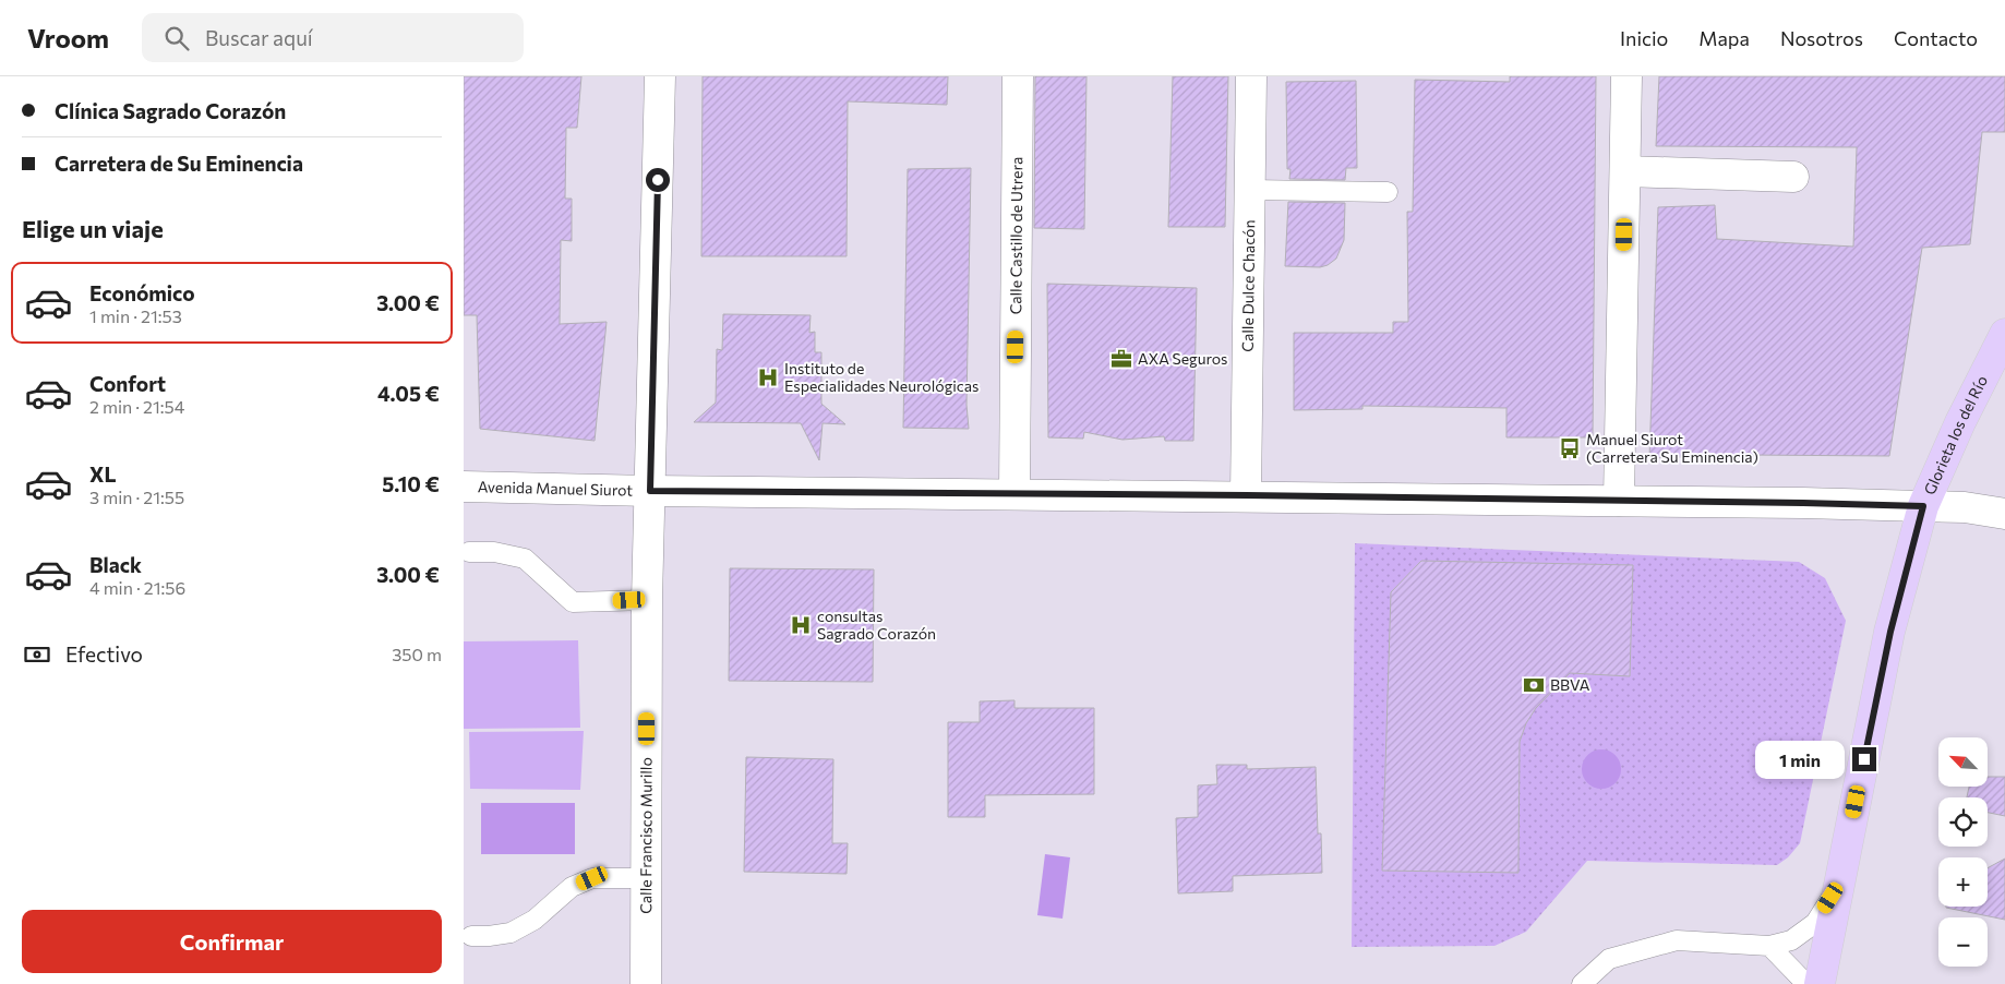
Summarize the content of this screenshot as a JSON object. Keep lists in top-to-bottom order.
{
  "streets": {
    "main road": ["Glorieta los del Río"],
    "street": [
      "Calle Castillo de Utrera",
      "Calle Dulce Chacón",
      "Avenida Manuel Siurot",
      "Calle Francisco Murillo"
    ]
  },
  "crossings": [
    ["Calle Castillo de Utrera", "Avenida Manuel Siurot"],
    ["Calle Dulce Chacón", "Avenida Manuel Siurot"],
    ["Glorieta los del Río", "Avenida Manuel Siurot"],
    ["Avenida Manuel Siurot", "Calle Francisco Murillo"]
  ],
  "places": {
    "office": ["AXA Seguros"],
    "hospital": ["Instituto de Especialidades Neurológicas", "consultas Sagrado Corazón"],
    "bus stop": ["Manuel Siurot (Carretera Su Eminencia)"],
    "bank": ["BBVA"]
  },
  "north": "top left",
  "page": {
    "header": "Vroom",
    "search": "Buscar aquí",
    "nav": [
      "Inicio",
      "Mapa",
      "Nosotros",
      "Contacto"
    ],
    "banner": ["Clínica Sagrado Corazón", "Carretera de Su Eminencia"],
    "heading": "Elige un viaje",
    "list": [
      {
        "name": "Económico",
        "note": "1 min · 21:53",
        "value": "3.00 €"
      },
      {
        "name": "Confort",
        "note": "2 min · 21:54",
        "value": "4.05 €"
      },
      {
        "name": "XL",
        "note": "3 min · 21:55",
        "value": "5.10 €"
      },
      {
        "name": "Black",
        "note": "4 min · 21:56",
        "value": "3.00 €"
      }
    ],
    "pay": ["Efectivo", "350 m"],
    "map_buttons": ["+", "−"],
    "bubble": "1 min",
    "buttons": "Confirmar"
  }
}
